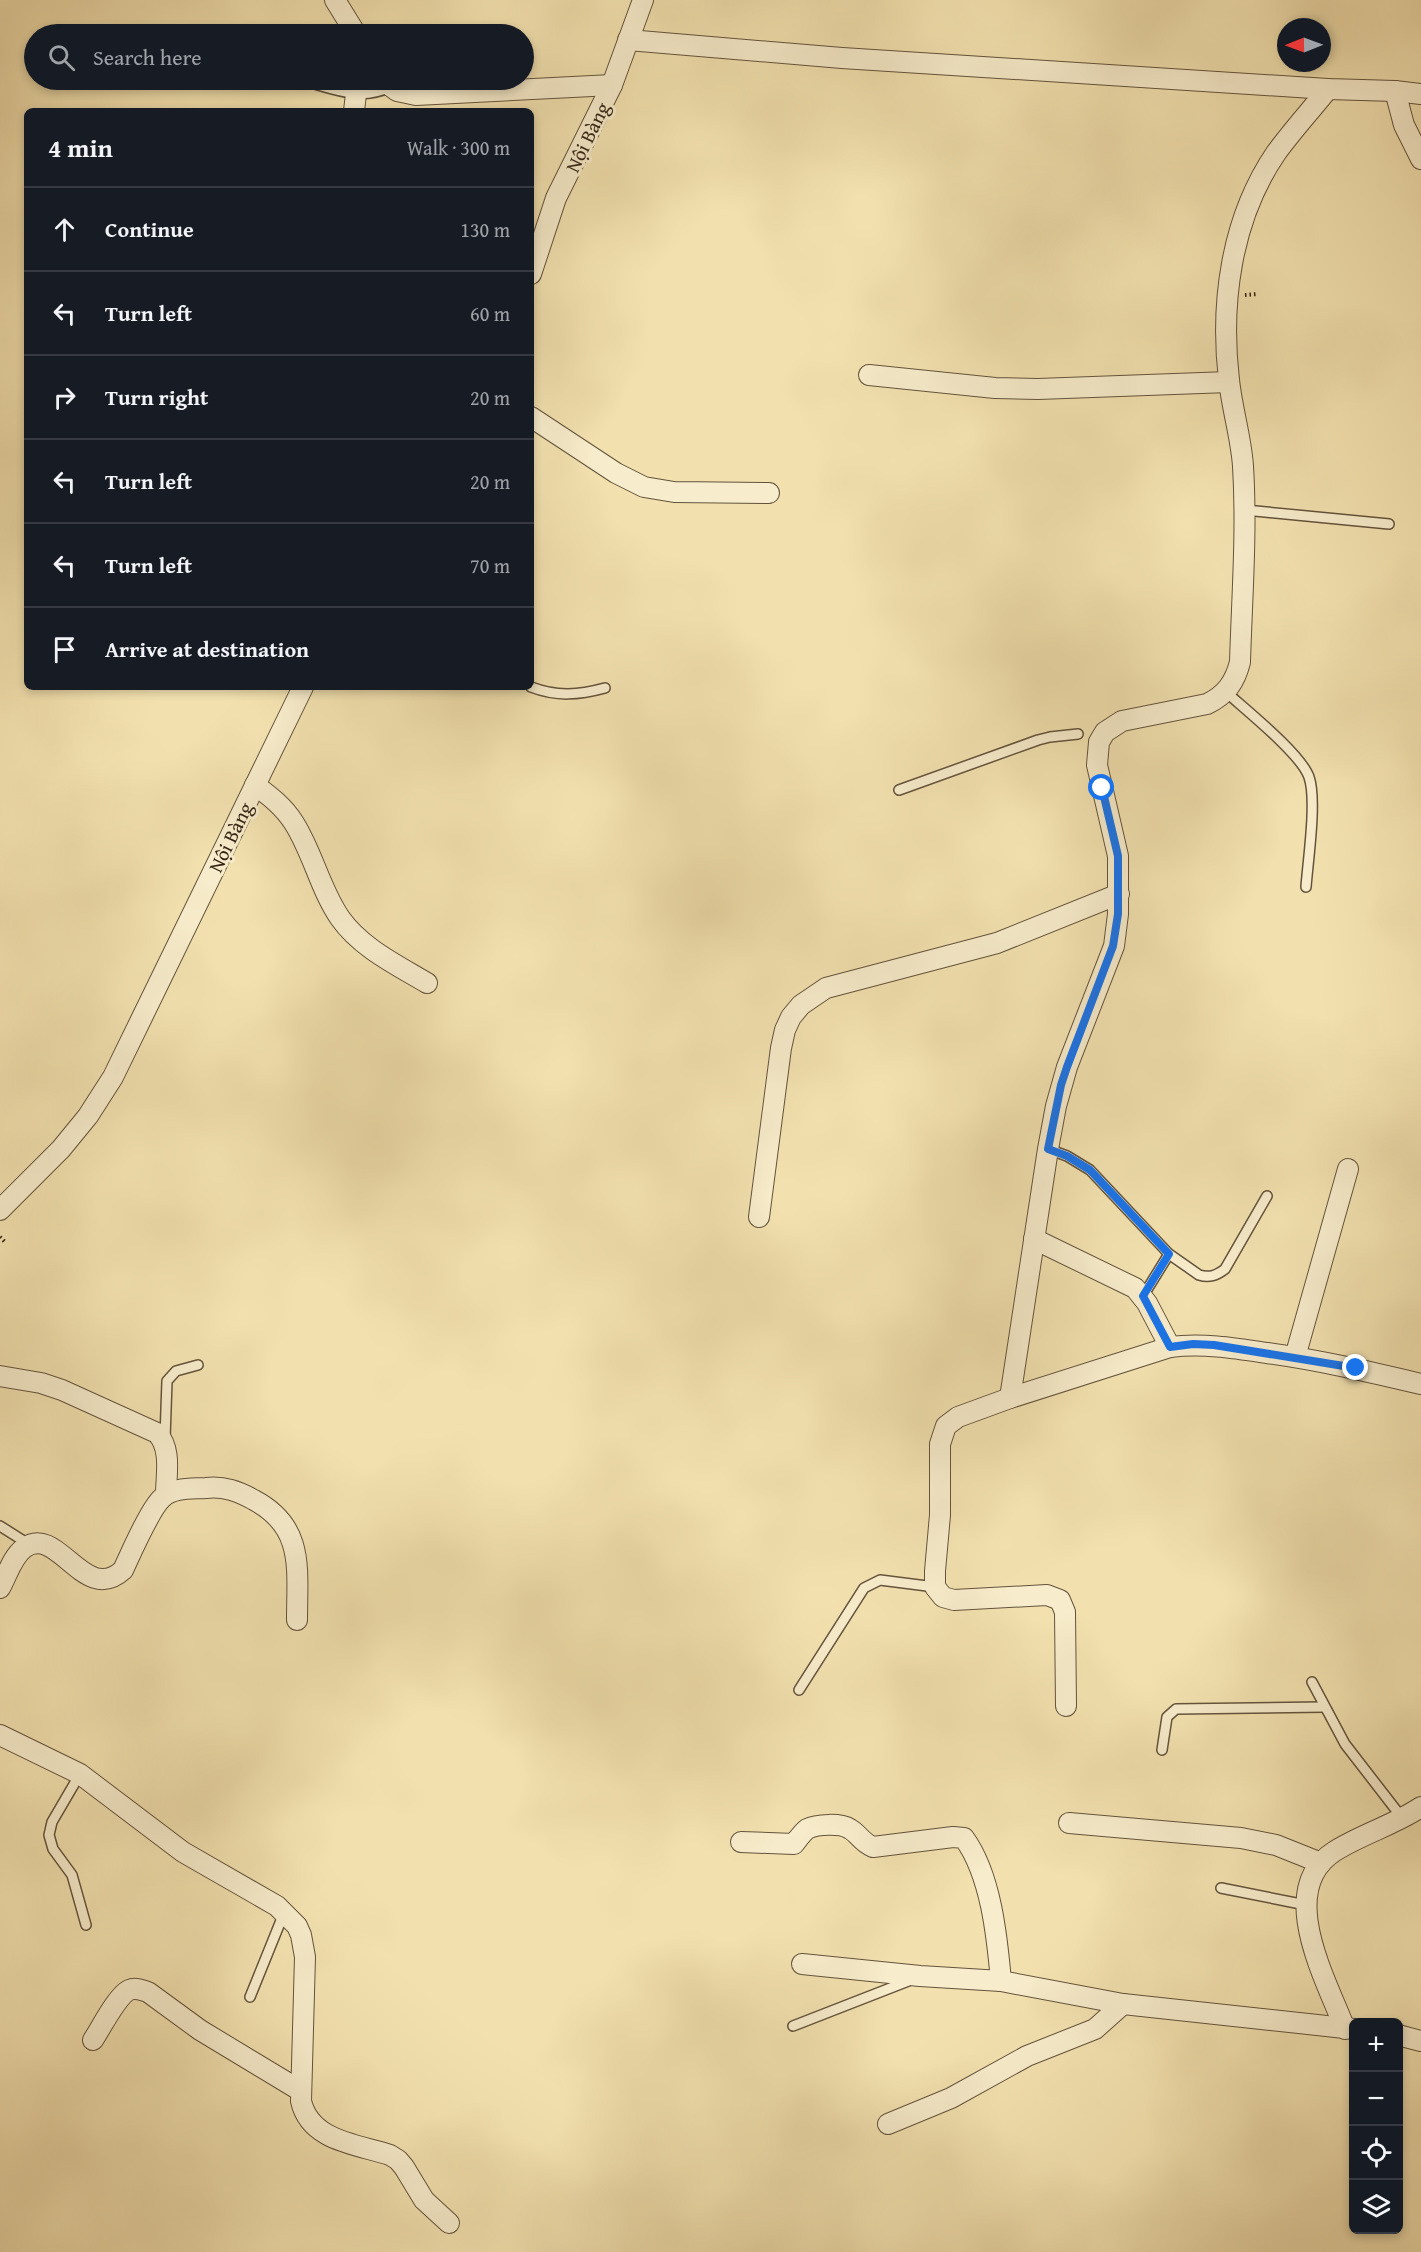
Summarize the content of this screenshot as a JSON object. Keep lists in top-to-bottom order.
{
  "streets": {
    "street": ["Nội Bàng"]
  },
  "north": "left",
  "page": {
    "search": "Search here",
    "heading": ["4 min", "Walk · 300 m"],
    "list": [
      ["Continue", "130 m"],
      ["Turn left", "60 m"],
      ["Turn right", "20 m"],
      ["Turn left", "20 m"],
      ["Turn left", "70 m"],
      "Arrive at destination"
    ],
    "map_buttons": ["+", "−"]
  }
}
